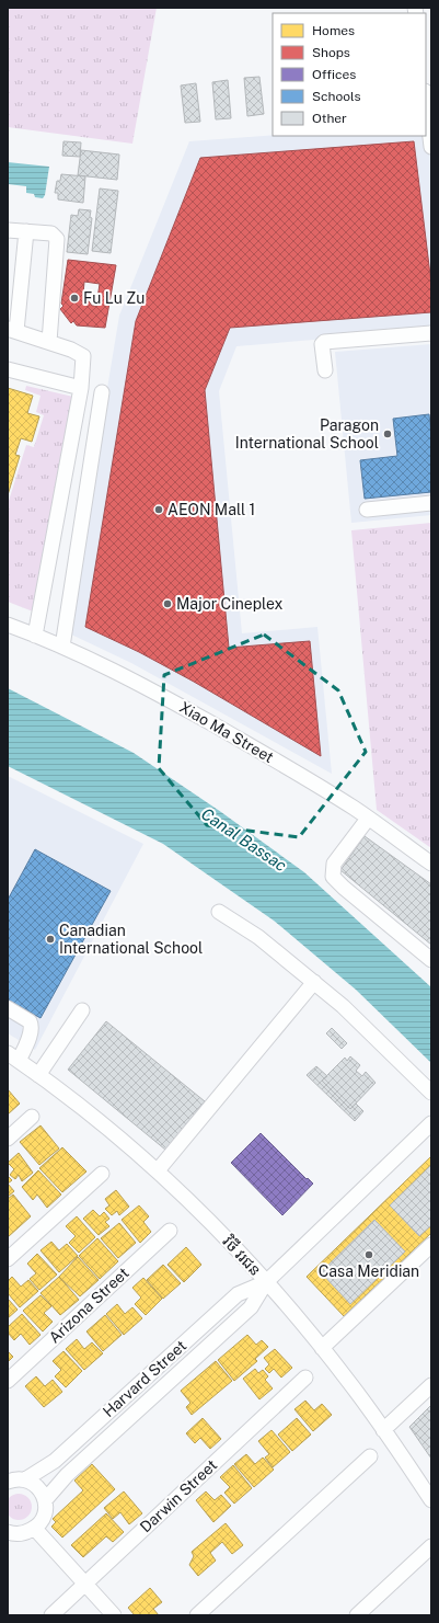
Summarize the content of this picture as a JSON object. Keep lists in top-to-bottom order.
{
  "streets": {
    "street": [
      "Xiao Ma Street",
      "វិថី វរជន",
      "Arizona Street",
      "Harvard Street",
      "Darwin Street"
    ]
  },
  "crossings": [
    ["វិថី វរជន", "Harvard Street"]
  ],
  "water": ["Canal Bassac"],
  "places": [
    "Fu Lu Zu",
    "Paragon International School",
    "AEON Mall 1",
    "Major Cineplex",
    "Canadian International School",
    "Casa Meridian"
  ],
  "legend": [
    "Homes",
    "Shops",
    "Offices",
    "Schools",
    "Other"
  ]
}
